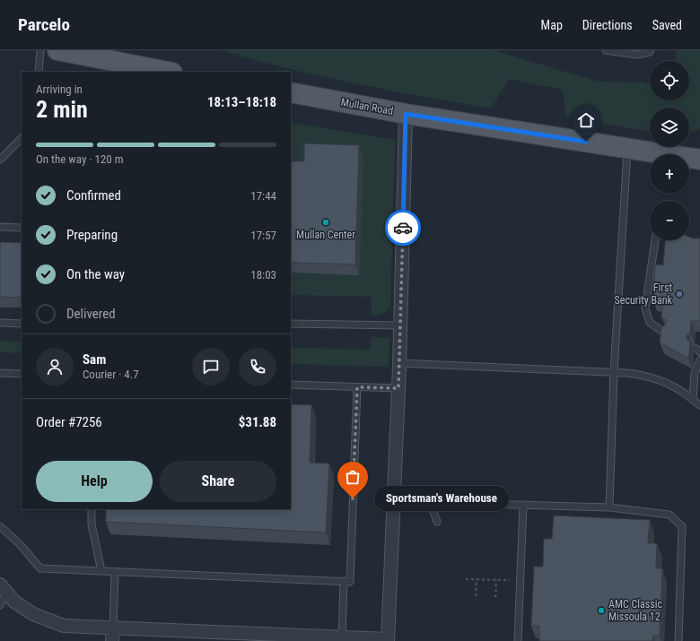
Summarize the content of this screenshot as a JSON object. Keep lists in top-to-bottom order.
{
  "streets": {
    "main road": ["Mullan Road"]
  },
  "places": [
    "Mullan Center",
    "First Security Bank",
    "Sportsman's Warehouse",
    "AMC Classic Missoula 12"
  ],
  "page": {
    "header": "Parcelo",
    "nav": ["Map", "Directions", "Saved"],
    "map_buttons": ["+", "−"],
    "heading": ["2 min", "Arriving in", "18:13–18:18"],
    "panel": [
      "Sam",
      "Courier · 4.7",
      "Order #7256",
      "$31.88"
    ],
    "bar": "On the way · 120 m",
    "list": [
      ["Confirmed", "17:44"],
      ["Preparing", "17:57"],
      ["On the way", "18:03"],
      "Delivered"
    ],
    "buttons": ["Help", "Share"],
    "bubble": "Sportsman's Warehouse"
  }
}
